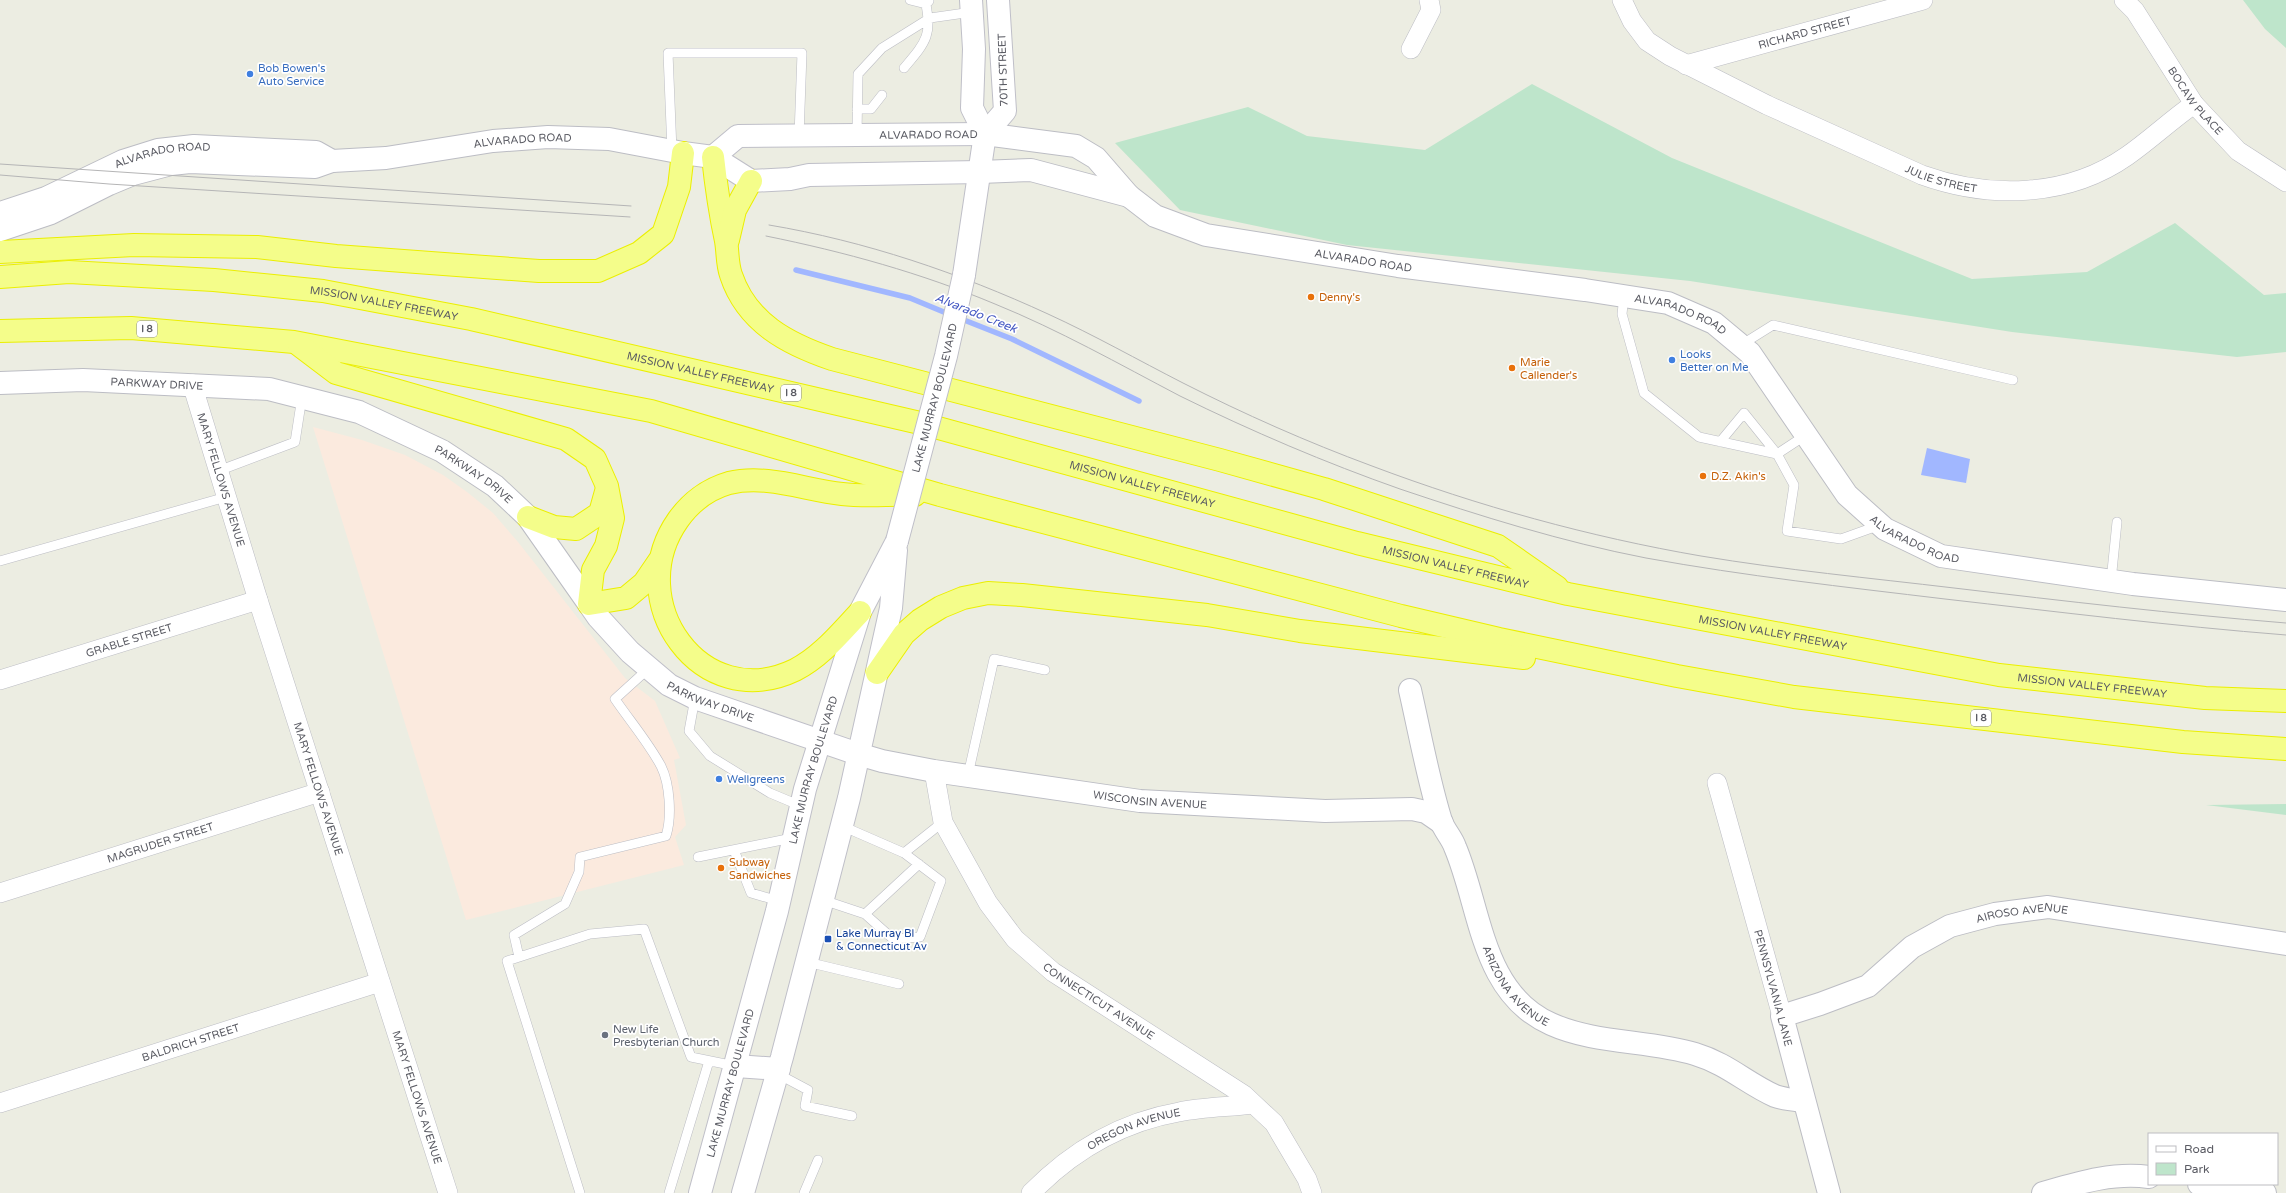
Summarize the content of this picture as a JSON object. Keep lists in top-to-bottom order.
{
  "streets": {
    "highway": ["MISSION VALLEY FREEWAY", "I 8"],
    "street": [
      "RICHARD STREET",
      "70TH STREET",
      "BOCAW PLACE",
      "ALVARADO ROAD",
      "JULIE STREET",
      "PARKWAY DRIVE",
      "LAKE MURRAY BOULEVARD",
      "MARY FELLOWS AVENUE",
      "GRABLE STREET",
      "WISCONSIN AVENUE",
      "MAGRUDER STREET",
      "AIROSO AVENUE",
      "ARIZONA AVENUE",
      "PENNSYLVANIA LANE",
      "CONNECTICUT AVENUE",
      "BALDRICH STREET",
      "OREGON AVENUE"
    ]
  },
  "crossings": [
    ["RICHARD STREET", "JULIE STREET"],
    ["70TH STREET", "ALVARADO ROAD"],
    ["BOCAW PLACE", "JULIE STREET"],
    ["ALVARADO ROAD", "LAKE MURRAY BOULEVARD"],
    ["PARKWAY DRIVE", "LAKE MURRAY BOULEVARD"],
    ["PARKWAY DRIVE", "MARY FELLOWS AVENUE"],
    ["PARKWAY DRIVE", "WISCONSIN AVENUE"],
    ["LAKE MURRAY BOULEVARD", "WISCONSIN AVENUE"],
    ["MARY FELLOWS AVENUE", "GRABLE STREET"],
    ["MARY FELLOWS AVENUE", "MAGRUDER STREET"],
    ["MARY FELLOWS AVENUE", "BALDRICH STREET"],
    ["WISCONSIN AVENUE", "ARIZONA AVENUE"],
    ["WISCONSIN AVENUE", "CONNECTICUT AVENUE"],
    ["AIROSO AVENUE", "PENNSYLVANIA LANE"],
    ["ARIZONA AVENUE", "PENNSYLVANIA LANE"],
    ["CONNECTICUT AVENUE", "OREGON AVENUE"]
  ],
  "water": ["Alvarado Creek"],
  "places": {
    "other": [
      "Bob Bowen's Auto Service",
      "Denny's",
      "Looks Better on Me",
      "Marie Callender's",
      "D.Z. Akin's",
      "Wellgreens",
      "Subway Sandwiches",
      "New Life Presbyterian Church"
    ],
    "transit": ["Lake Murray Bl & Connecticut Av"]
  },
  "legend": ["Road", "Park"]
}
